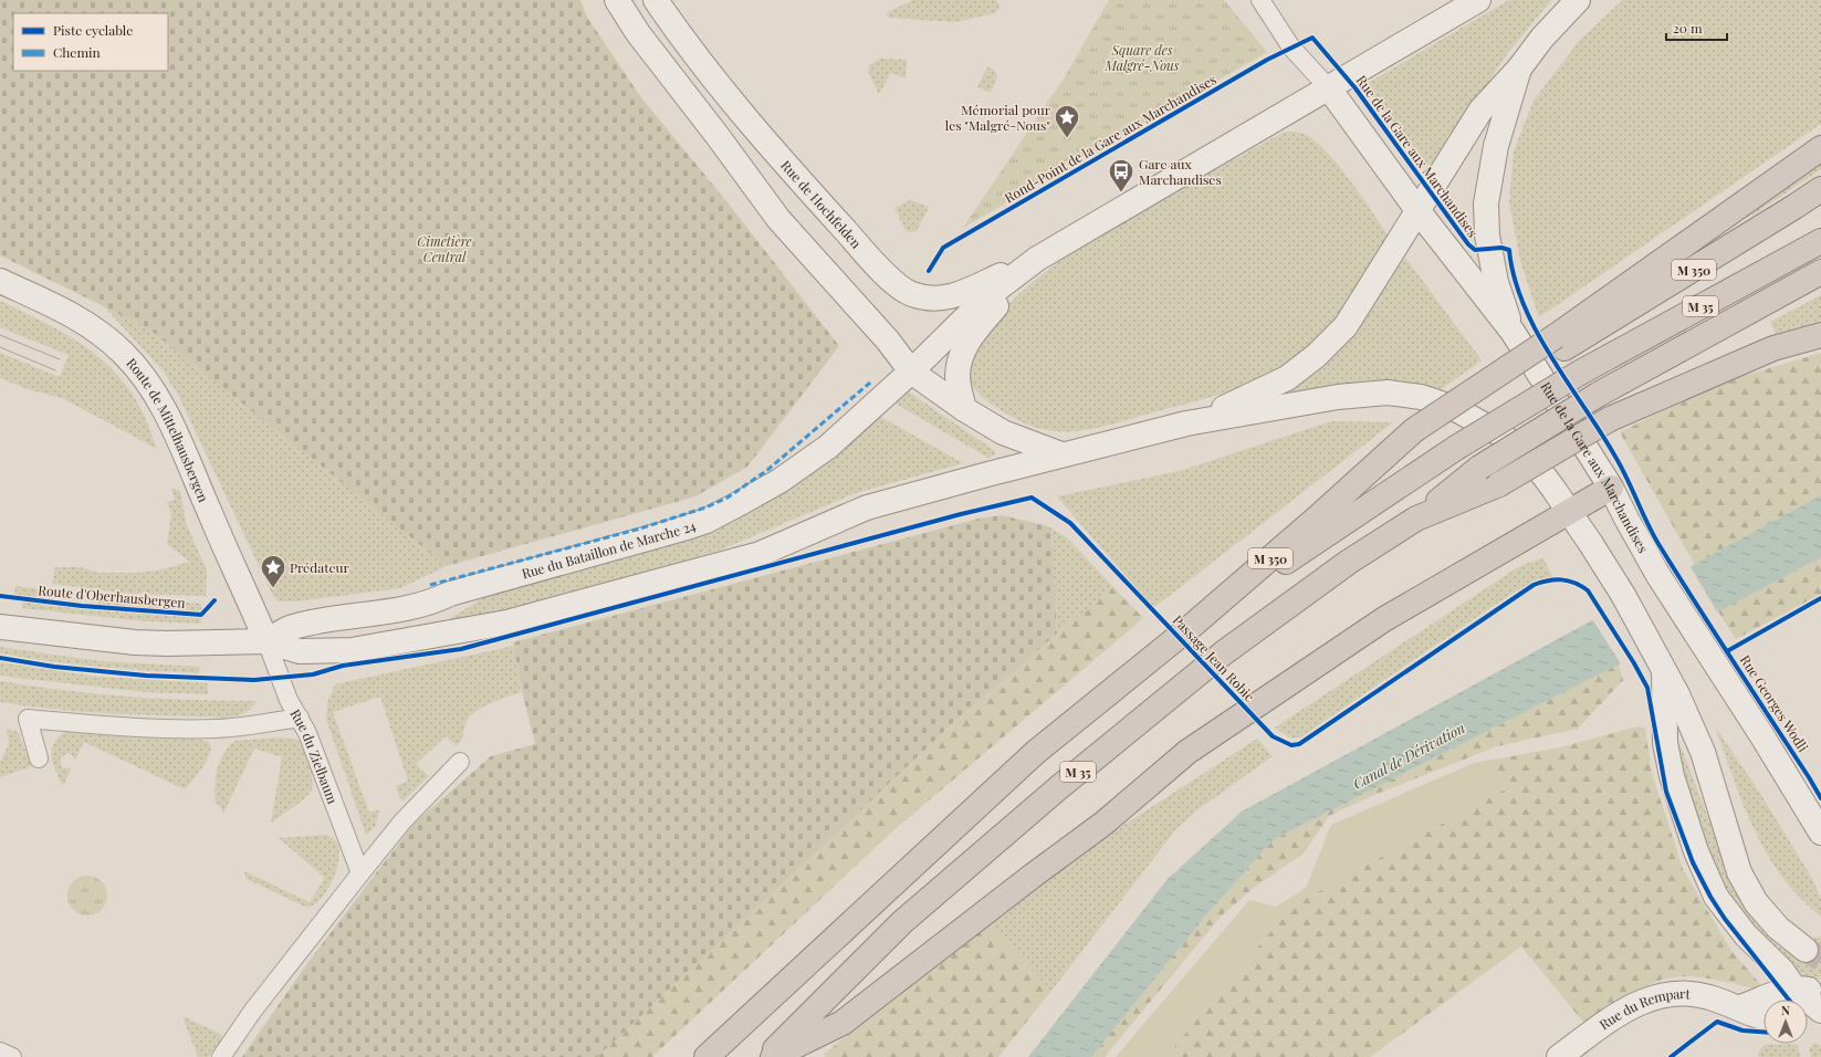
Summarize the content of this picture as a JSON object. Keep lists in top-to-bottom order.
{
  "streets": {
    "highway": ["M 350", "M 35"],
    "main road": [
      "Rue de la Gare aux Marchandises",
      "Rue de Hochfelden",
      "Route de Mittelhausbergen",
      "Rue du Bataillon de Marche 24",
      "Rue du Rempart"
    ],
    "street": ["Rue du Zielbaum"],
    "cycle path": ["Rond-Point de la Gare aux Marchandises", "Route d'Oberhausbergen", "Passage Jean Robic"]
  },
  "crossings": [
    ["M 350", "M 35"],
    ["Route de Mittelhausbergen", "Rue du Bataillon de Marche 24"],
    ["Route de Mittelhausbergen", "Rue du Zielbaum"],
    ["Rue du Bataillon de Marche 24", "Rue du Zielbaum"]
  ],
  "water": ["Canal de Dérivation"],
  "parks": ["Square des Malgré-Nous", "Cimetière Central"],
  "places": {
    "place": ["Mémorial pour les \"Malgré-Nous\"", "Prédateur"],
    "bus stop": ["Gare aux Marchandises"]
  },
  "legend": ["Piste cyclable", "Chemin"],
  "scale_bar": "20 m",
  "north": "top"
}
